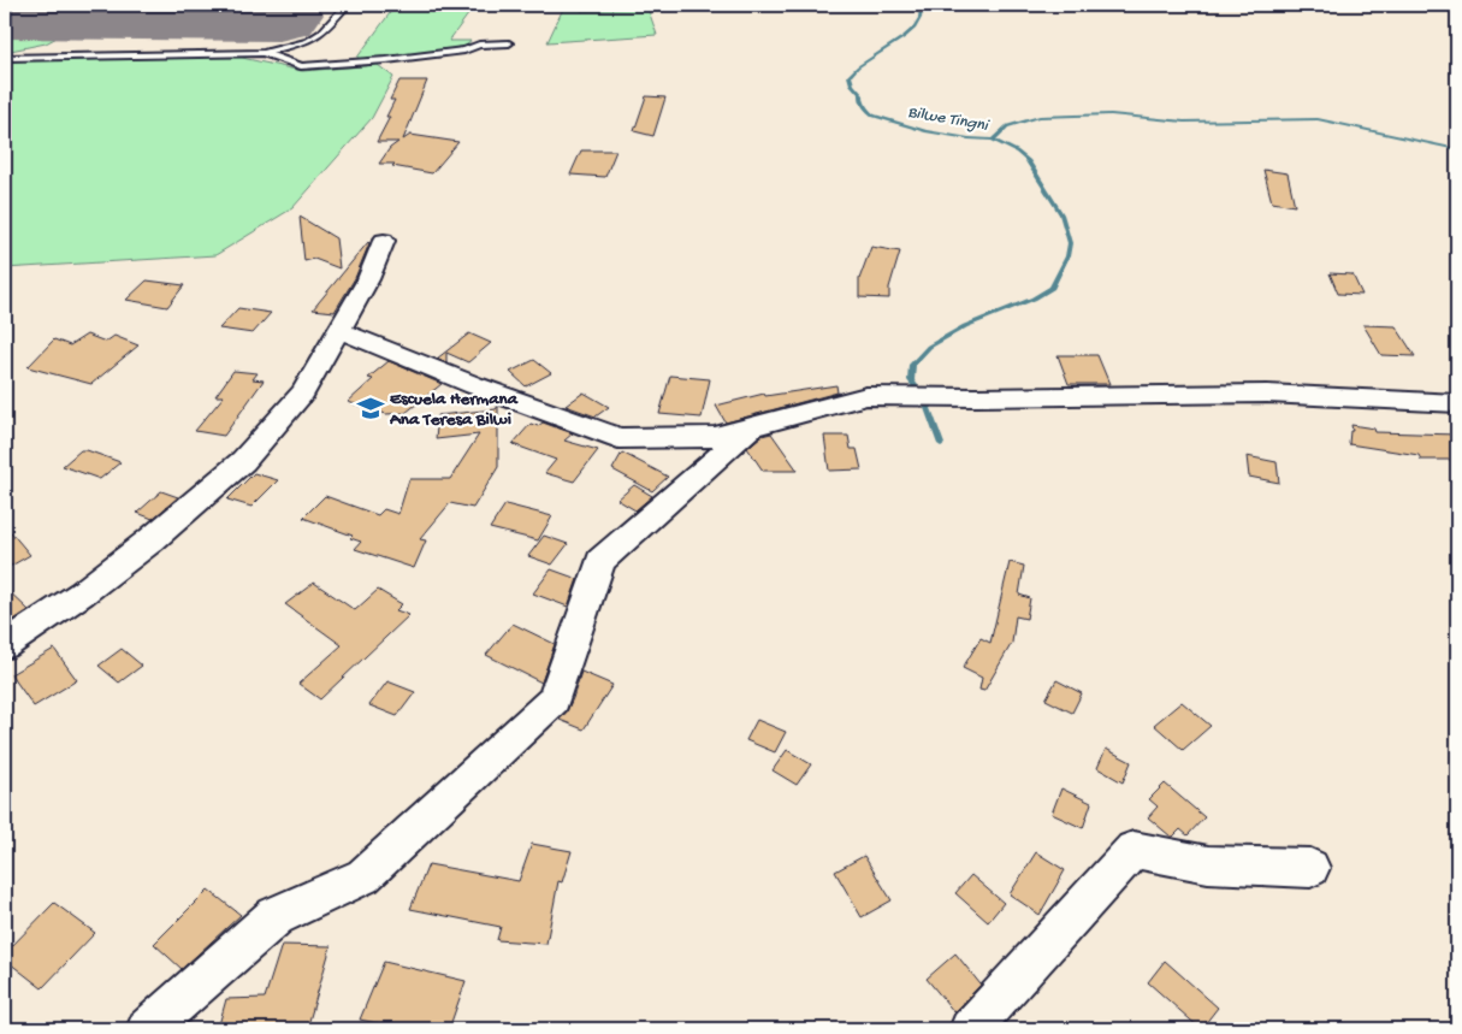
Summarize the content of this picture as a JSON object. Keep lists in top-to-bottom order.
{
  "water": ["Bilwe Tingni"],
  "places": {
    "school or university": ["Escuela Hermana Ana Teresa Bilwi"]
  }
}
